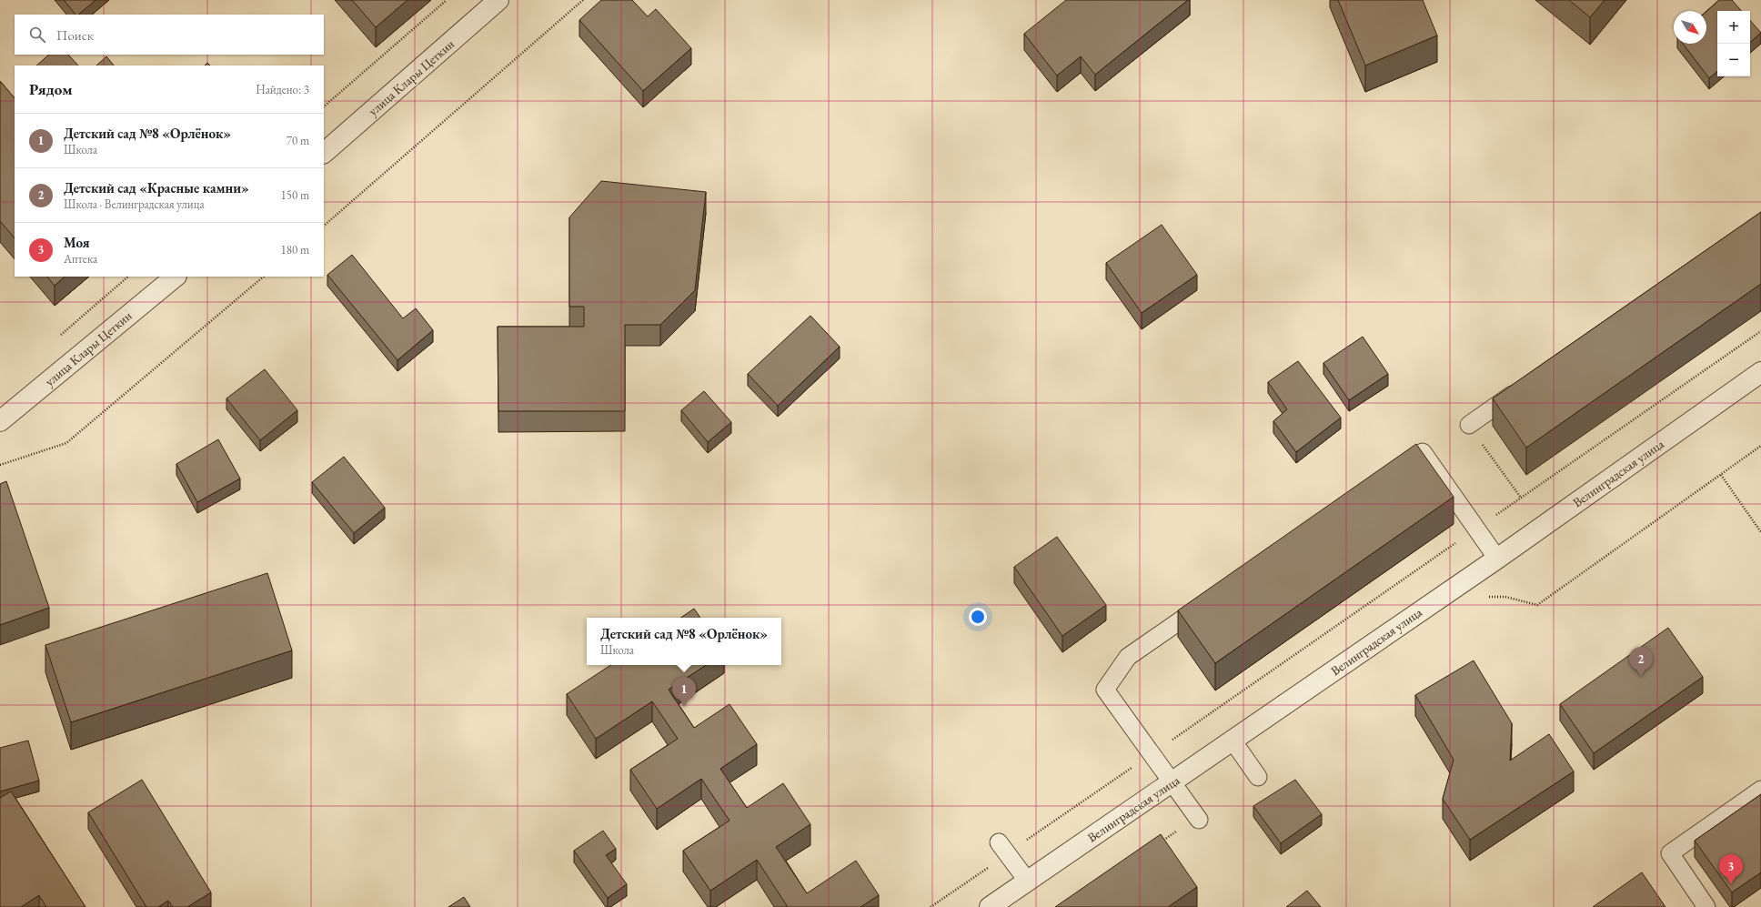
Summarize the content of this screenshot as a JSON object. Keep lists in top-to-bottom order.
{
  "streets": {
    "street": ["улица Клары Цеткин", "Велинградская улица"]
  },
  "north": "bottom right",
  "page": {
    "map_buttons": ["+", "−"],
    "search": "Поиск",
    "heading": ["Рядом", "Найдено: 3"],
    "list": [
      {
        "mark": "1",
        "name": "Детский сад №8 «Орлёнок»",
        "note": "Школа",
        "value": "70 m"
      },
      {
        "mark": "2",
        "name": "Детский сад «Красные камни»",
        "note": "Школа · Велинградская улица",
        "value": "150 m"
      },
      {
        "mark": "3",
        "name": "Моя",
        "note": "Аптека",
        "value": "180 m"
      }
    ],
    "popup": ["Детский сад №8 «Орлёнок»", "Школа"],
    "pins": ["2", "1", "3"]
  }
}
